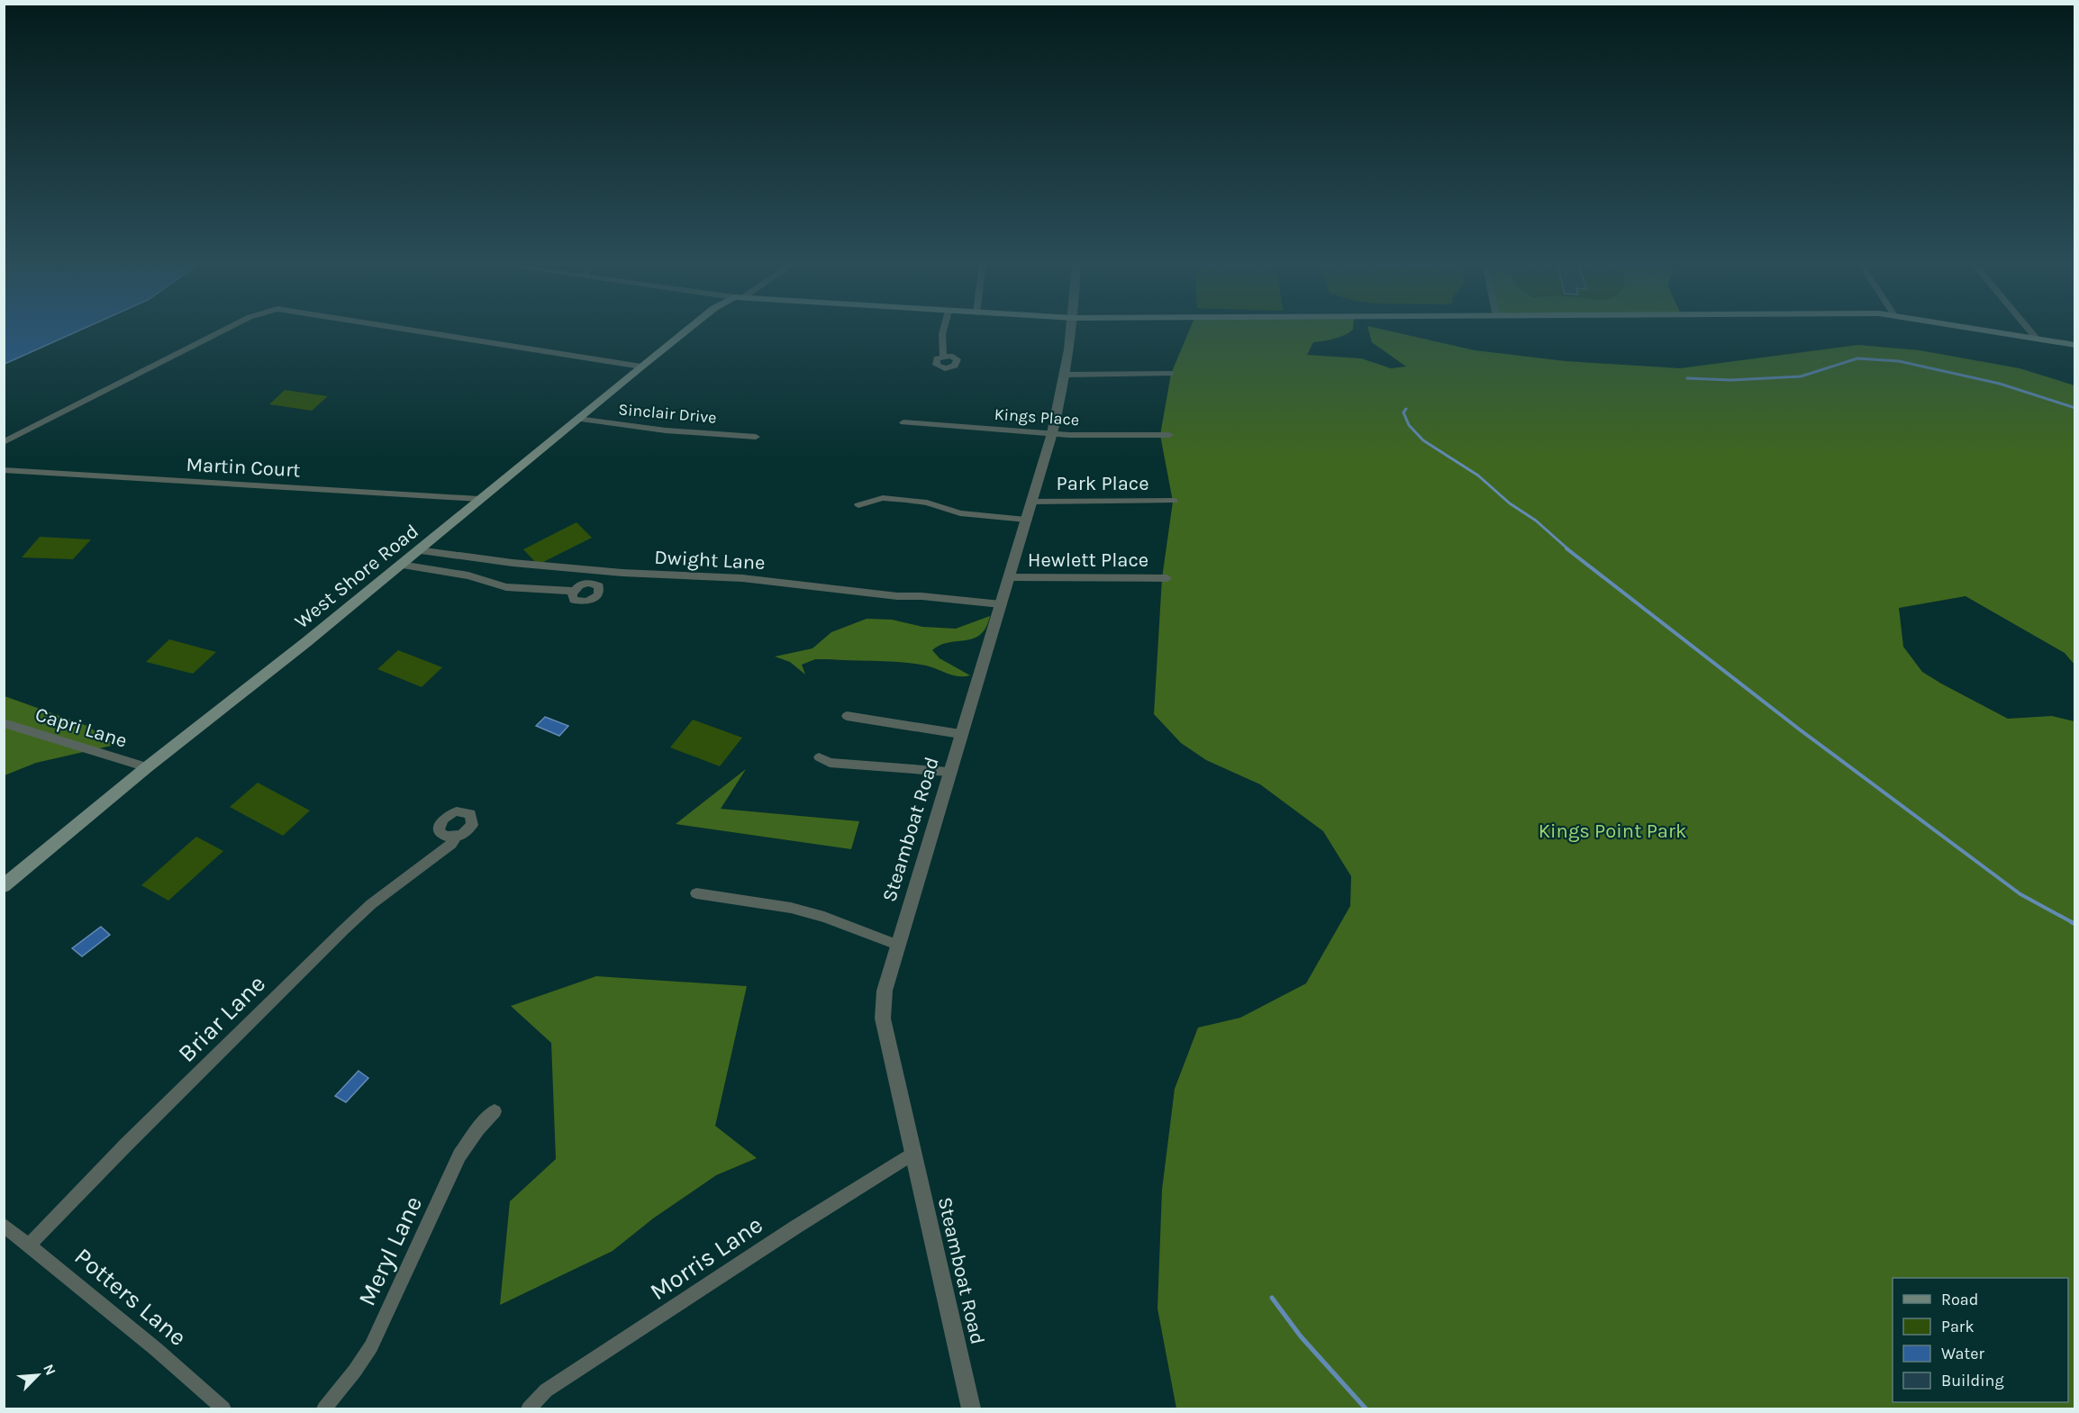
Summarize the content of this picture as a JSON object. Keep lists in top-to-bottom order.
{
  "streets": {
    "main road": ["West Shore Road"],
    "street": [
      "Sinclair Drive",
      "Kings Place",
      "Martin Court",
      "Park Place",
      "Dwight Lane",
      "Hewlett Place",
      "Capri Lane",
      "Steamboat Road",
      "Briar Lane",
      "Meryl Lane",
      "Morris Lane",
      "Potters Lane"
    ]
  },
  "crossings": [
    ["Sinclair Drive", "West Shore Road"],
    ["Kings Place", "Steamboat Road"],
    ["Martin Court", "West Shore Road"],
    ["Park Place", "Steamboat Road"],
    ["Dwight Lane", "West Shore Road"],
    ["Dwight Lane", "Steamboat Road"],
    ["Hewlett Place", "Steamboat Road"],
    ["West Shore Road", "Capri Lane"],
    ["Steamboat Road", "Morris Lane"],
    ["Briar Lane", "Potters Lane"]
  ],
  "parks": ["Kings Point Park"],
  "legend": [
    "Road",
    "Park",
    "Water",
    "Building"
  ],
  "north": "top right"
}
